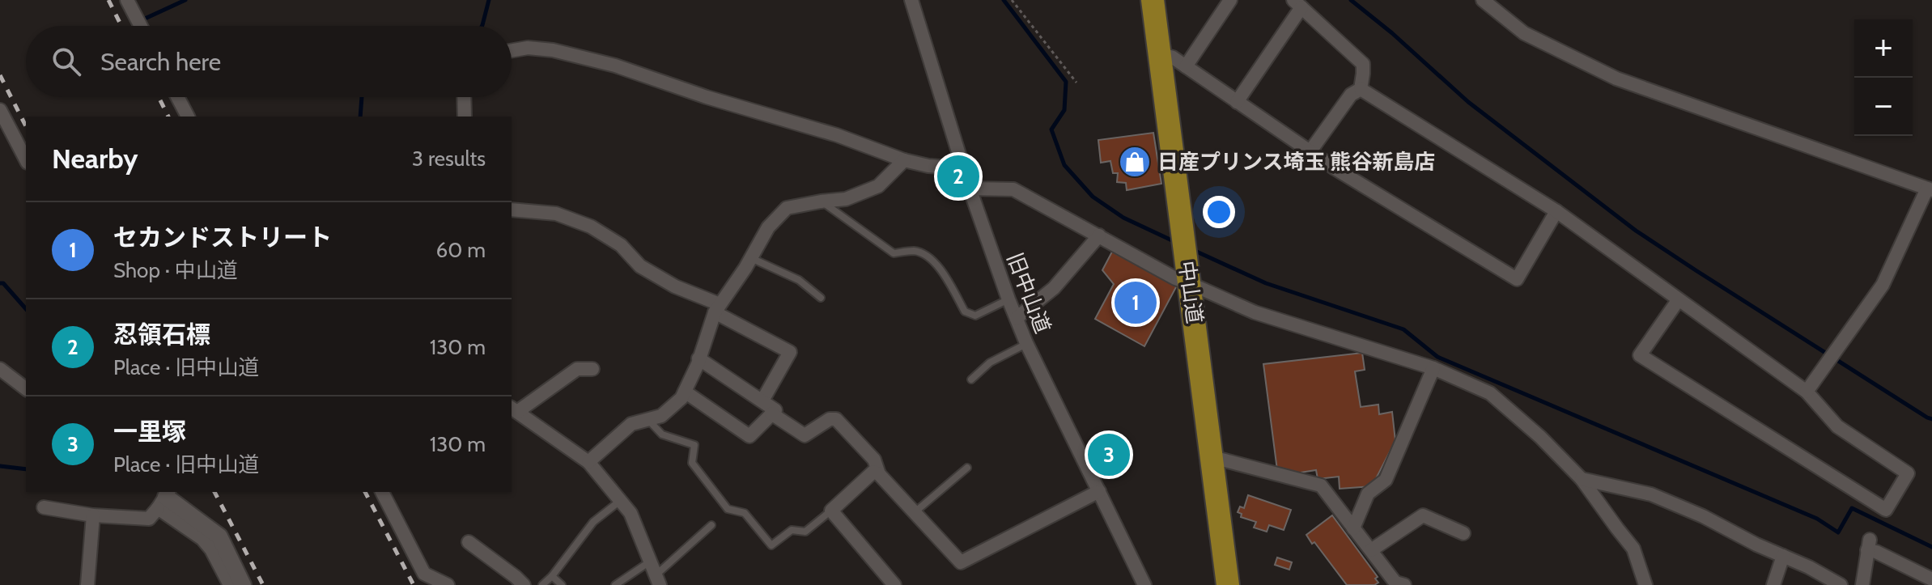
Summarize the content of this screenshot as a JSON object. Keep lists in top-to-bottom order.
{
  "streets": {
    "highway": ["中山道"],
    "street": ["旧中山道"]
  },
  "places": {
    "shop": ["日産プリンス埼玉 熊谷新島店"]
  },
  "page": {
    "map_buttons": ["+", "−"],
    "search": "Search here",
    "heading": ["Nearby", "3 results"],
    "pins": ["2", "1", "3"],
    "list": [
      {
        "mark": "1",
        "name": "セカンドストリート",
        "note": "Shop · 中山道",
        "value": "60 m"
      },
      {
        "mark": "2",
        "name": "忍領石標",
        "note": "Place · 旧中山道",
        "value": "130 m"
      },
      {
        "mark": "3",
        "name": "一里塚",
        "note": "Place · 旧中山道",
        "value": "130 m"
      }
    ]
  }
}
